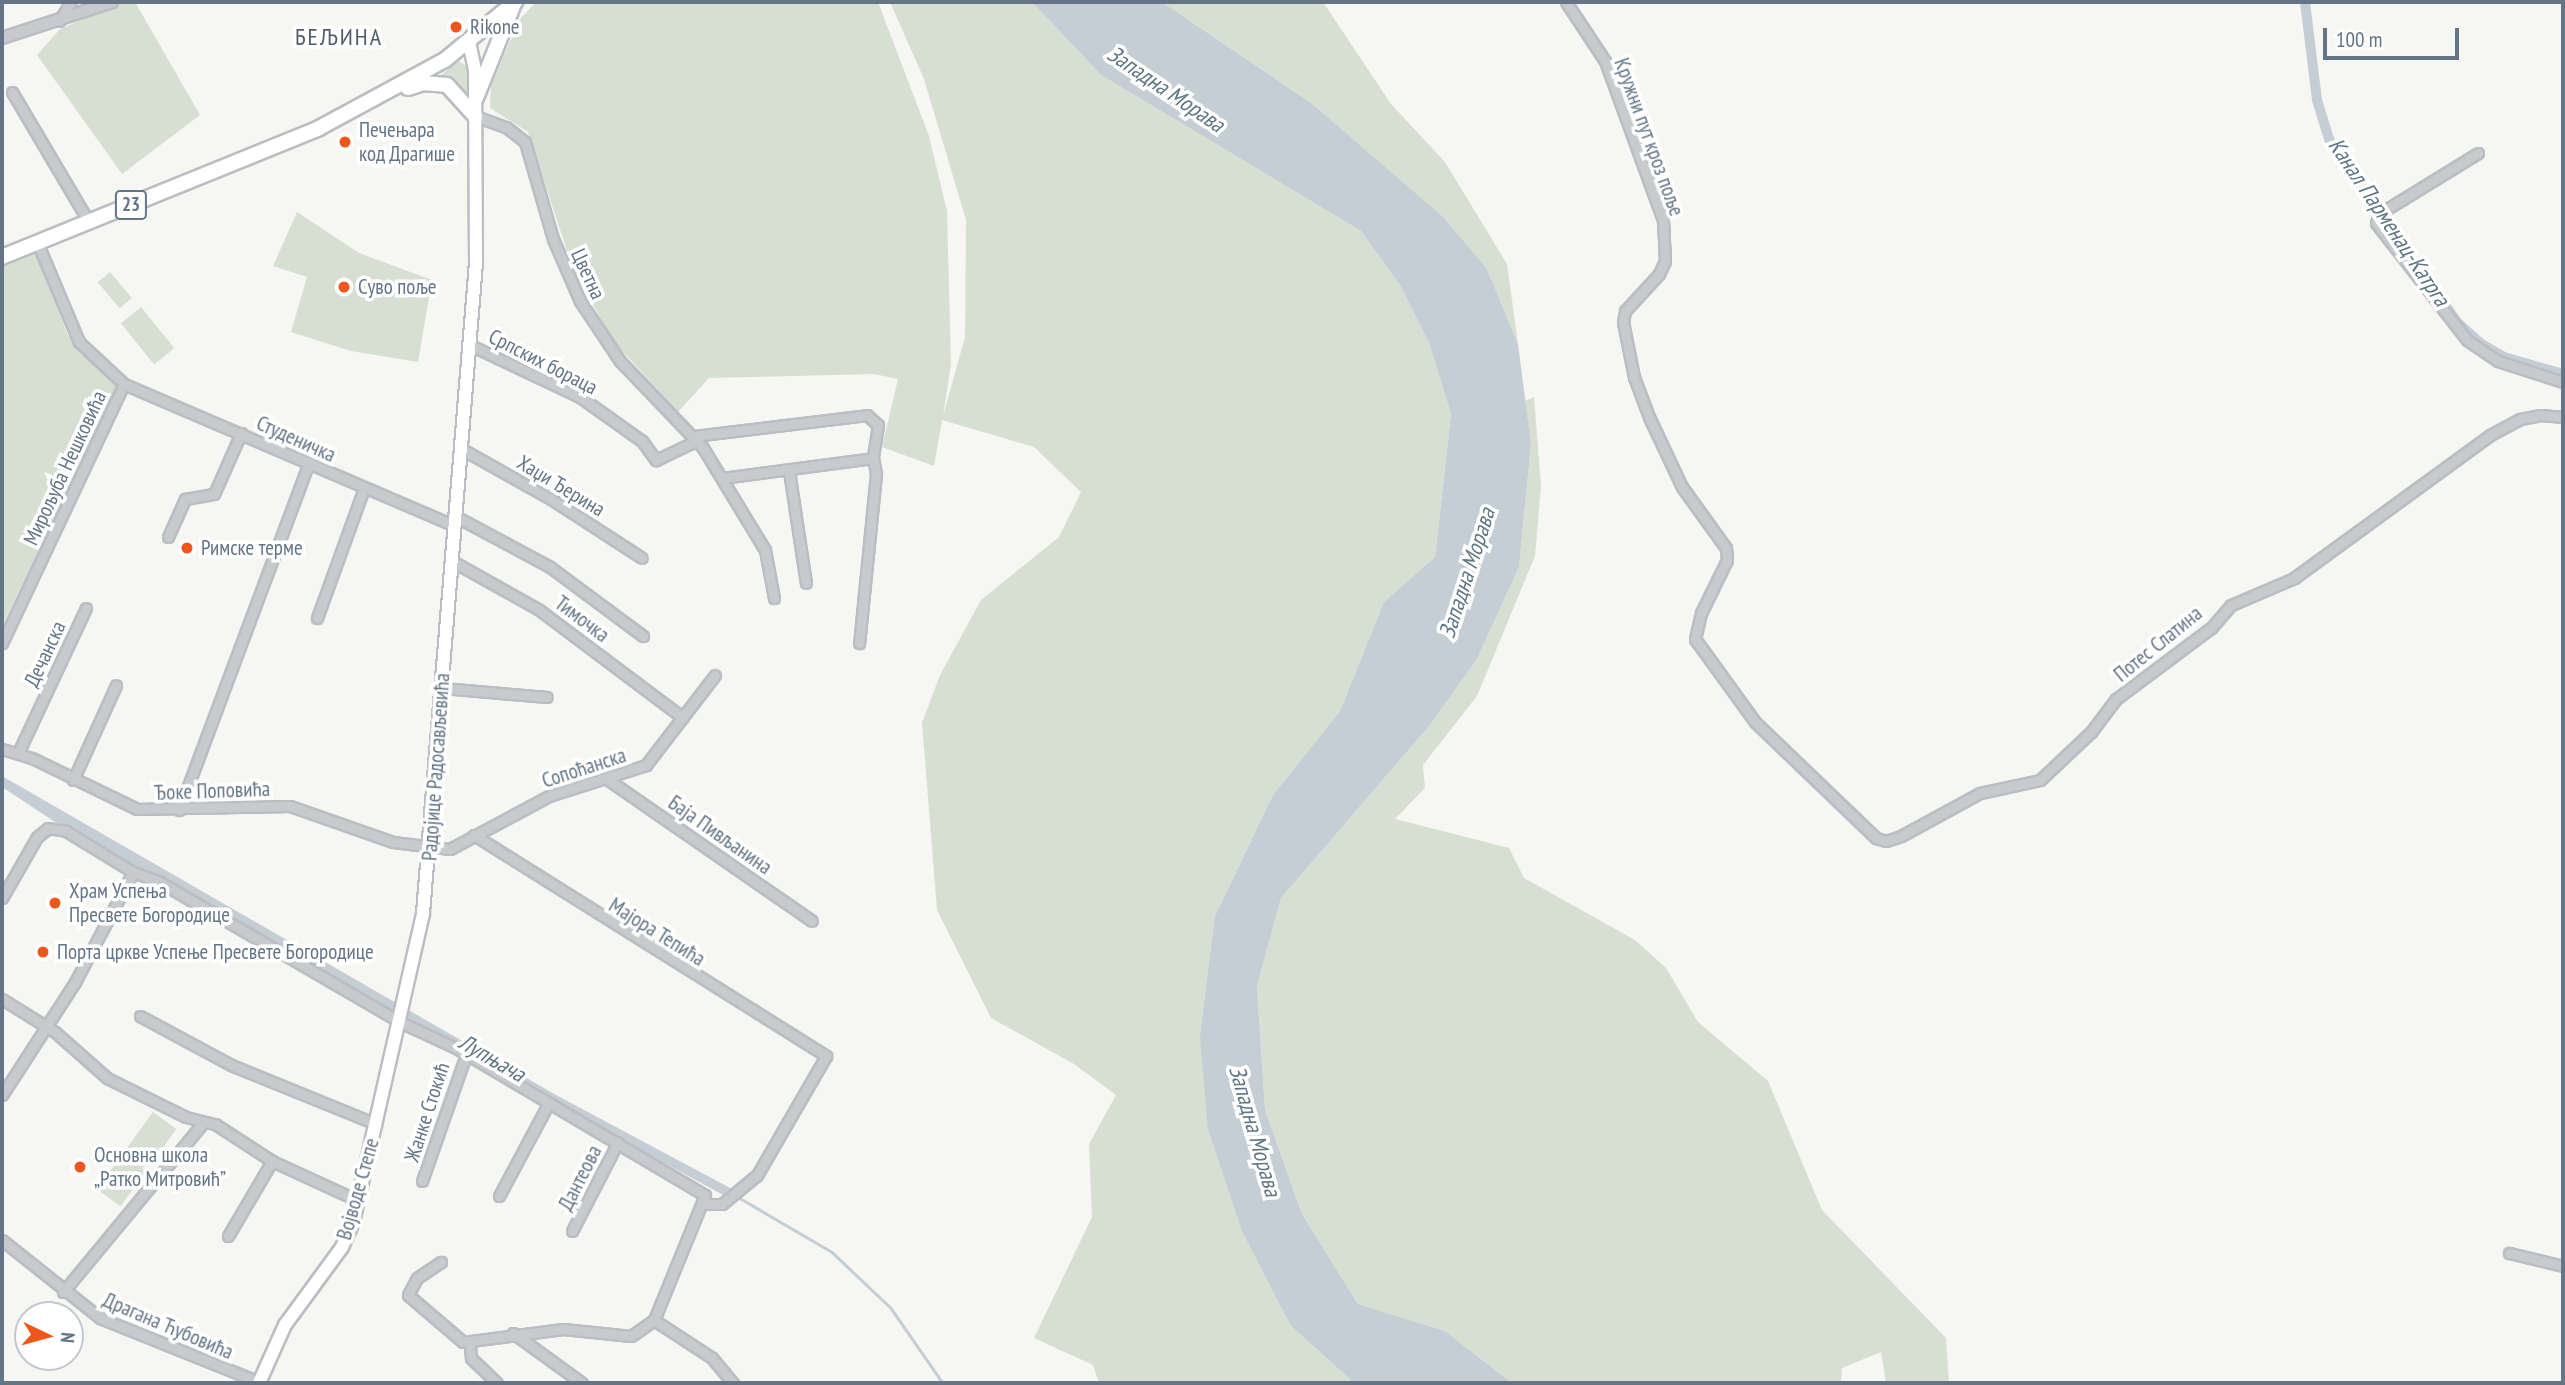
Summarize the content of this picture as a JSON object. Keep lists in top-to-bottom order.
{
  "streets": {
    "main road": ["23", "Радојице Радосављевића", "Војводе Степе"],
    "street": [
      "Кружни пут кроз поље",
      "Цветна",
      "Српских бораца",
      "Студеничка",
      "Мирољуба Нешковића",
      "Хаџи Ђерина",
      "Тимочка",
      "Потес Слатина",
      "Дечанска",
      "Сопоћанска",
      "Ђоке Поповића",
      "Баја Пивљанина",
      "Мајора Тепића",
      "Жанке Стокић",
      "Дантеова",
      "Драгана Ћубовића"
    ]
  },
  "crossings": [
    ["Кружни пут кроз поље", "Потес Слатина"],
    ["23", "Радојице Радосављевића"],
    ["Цветна", "Српских бораца"],
    ["Цветна", "Радојице Радосављевића"],
    ["Српских бораца", "Радојице Радосављевића"],
    ["Студеничка", "Мирољуба Нешковића"],
    ["Студеничка", "Радојице Радосављевића"],
    ["Хаџи Ђерина", "Радојице Радосављевића"],
    ["Тимочка", "Радојице Радосављевића"],
    ["Тимочка", "Сопоћанска"],
    ["Дечанска", "Ђоке Поповића"],
    ["Радојице Радосављевића", "Сопоћанска"],
    ["Радојице Радосављевића", "Ђоке Поповића"],
    ["Радојице Радосављевића", "Војводе Степе"],
    ["Сопоћанска", "Ђоке Поповића"],
    ["Сопоћанска", "Баја Пивљанина"],
    ["Сопоћанска", "Мајора Тепића"],
    ["Војводе Степе", "Драгана Ћубовића"]
  ],
  "districts": ["БЕЉИНА"],
  "water": ["Западна Морава", "Канал Парменац-Катрга", "Лупњача"],
  "places": [
    "Rikone",
    "Печењара код Драгише",
    "Суво поље",
    "Римске терме",
    "Храм Успења Пресвете Богородице",
    "Порта цркве Успење Пресвете Богородице",
    "Основна школа „Ратко Митровић”"
  ],
  "scale_bar": "100 m",
  "north": "right"
}
